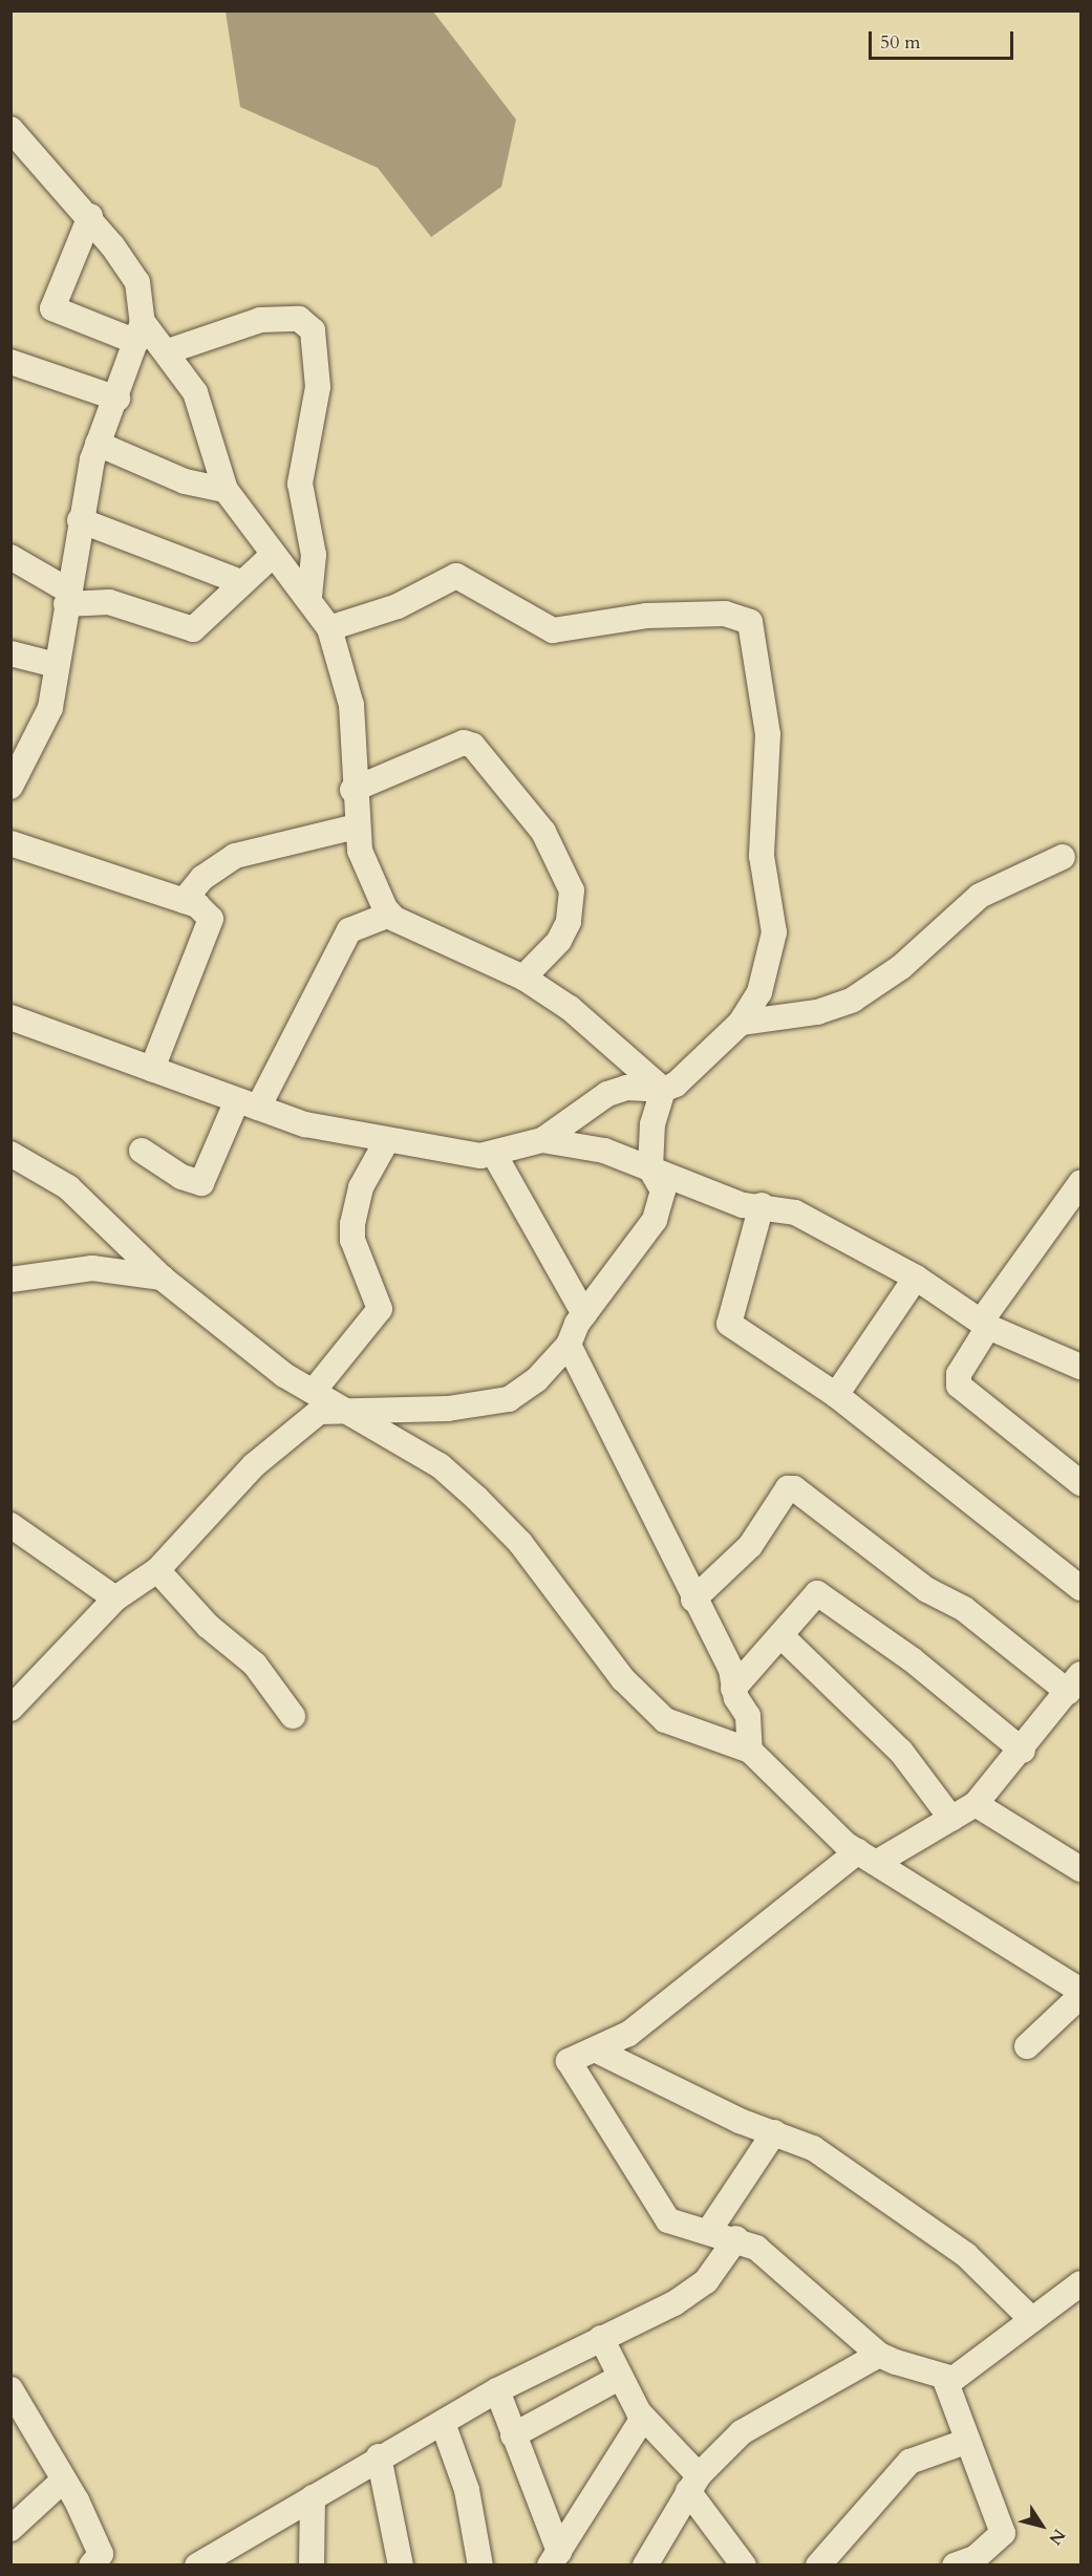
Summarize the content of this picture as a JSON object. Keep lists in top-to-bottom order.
{
  "scale_bar": "50 m",
  "north": "bottom right"
}
